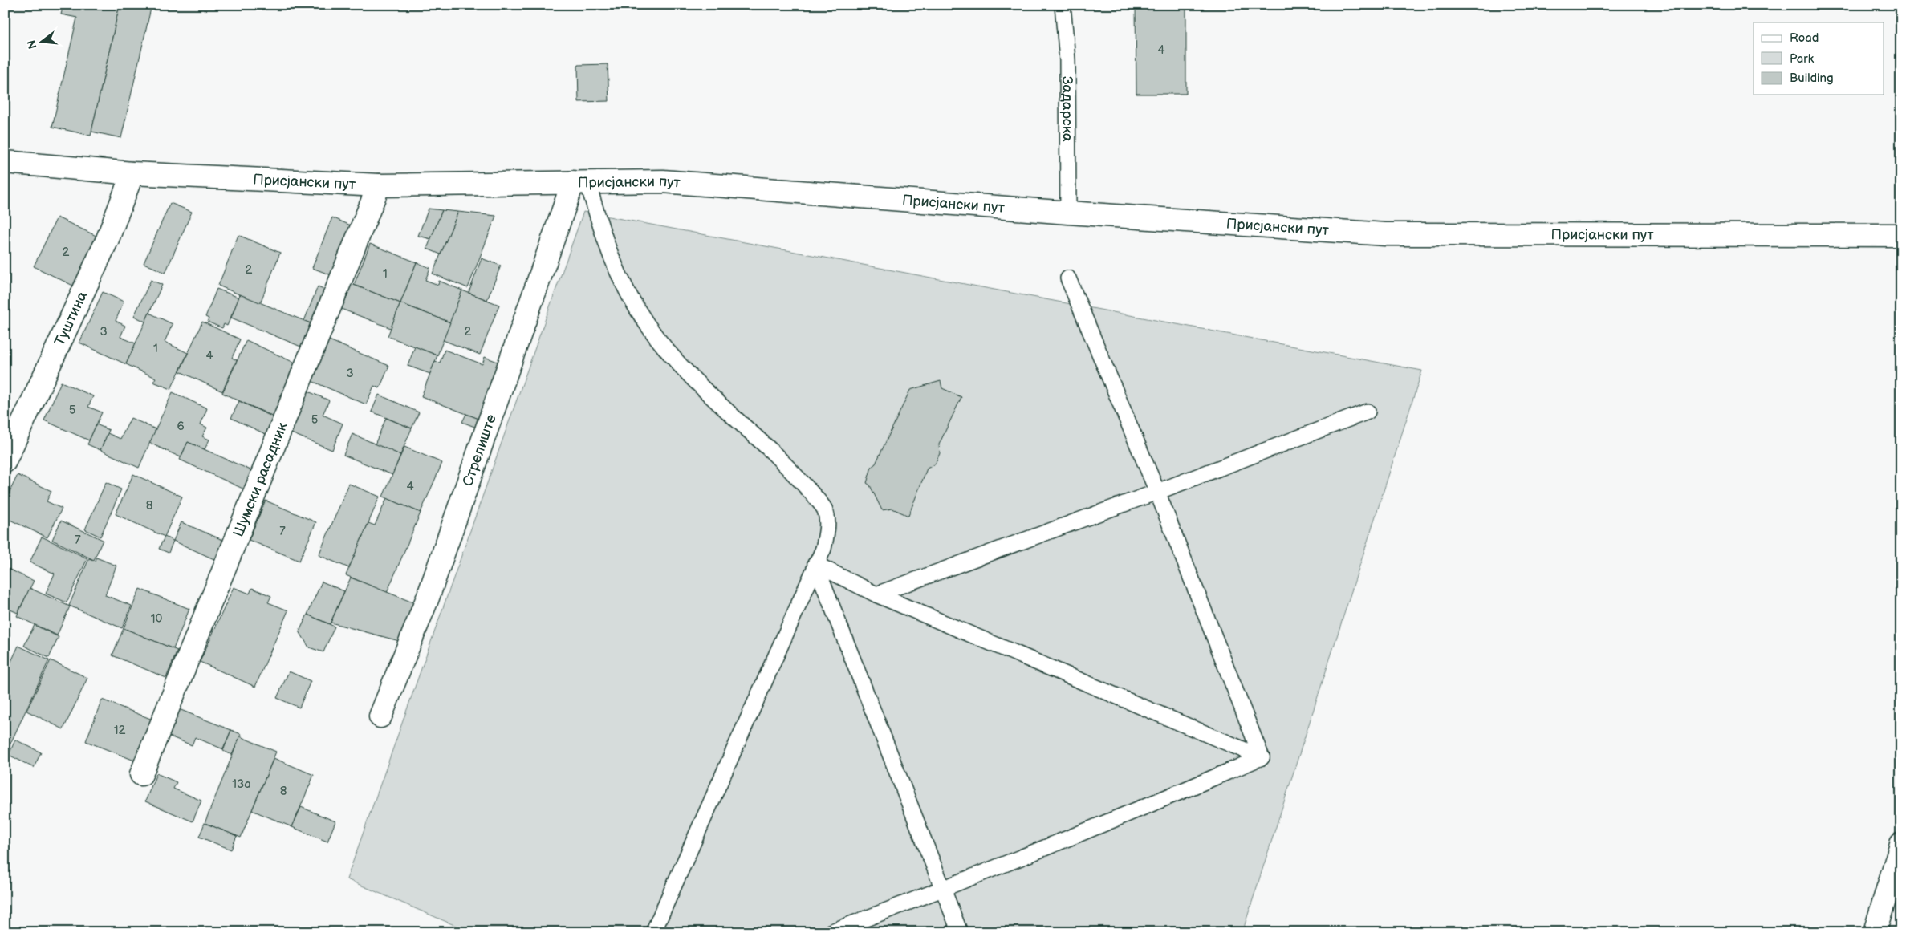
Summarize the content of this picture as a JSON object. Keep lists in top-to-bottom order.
{
  "streets": {
    "street": [
      "Присјански пут",
      "Туштина",
      "Стрелиште",
      "Шумски расадник"
    ],
    "lane": ["Задарска"]
  },
  "crossings": [
    ["Задарска", "Присјански пут"],
    ["Присјански пут", "Туштина"],
    ["Присјански пут", "Стрелиште"],
    ["Присјански пут", "Шумски расадник"]
  ],
  "house_numbers": [
    "4",
    "2",
    "2",
    "1",
    "3",
    "2",
    "1",
    "4",
    "3",
    "5",
    "5",
    "6",
    "4",
    "8",
    "7",
    "7",
    "10",
    "12",
    "13a",
    "8"
  ],
  "legend": ["Road", "Park", "Building"],
  "north": "left"
}
